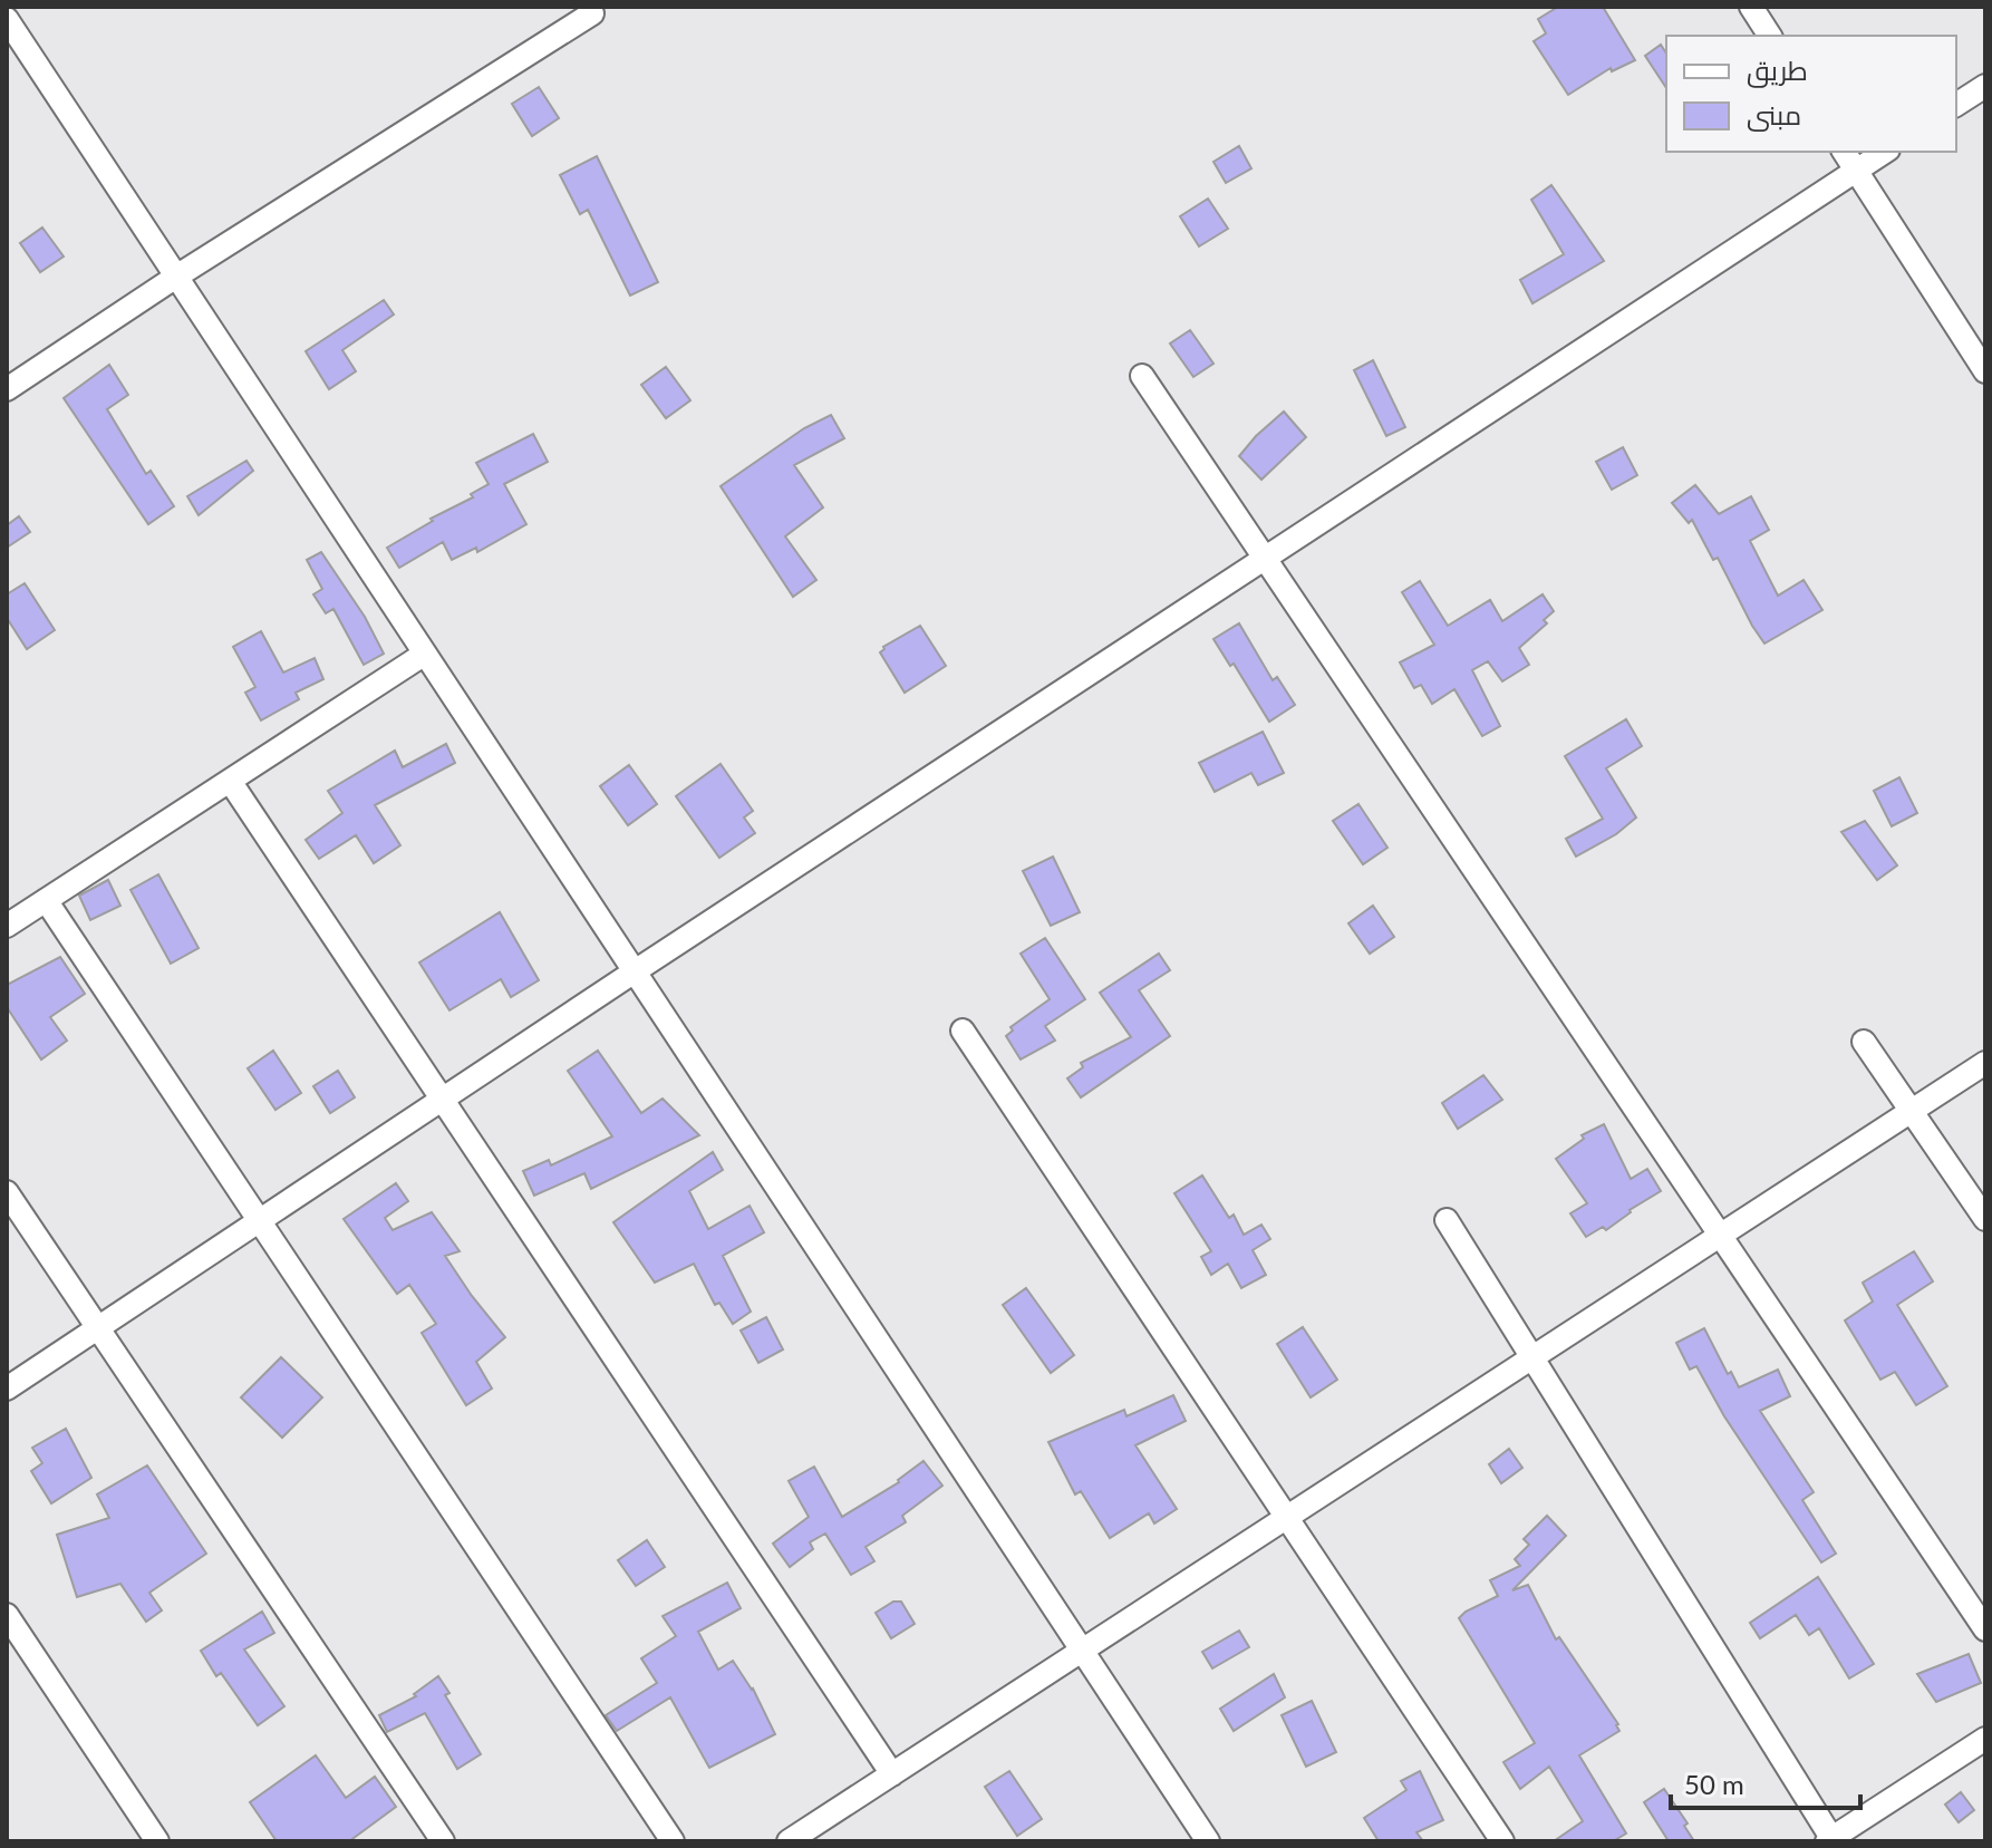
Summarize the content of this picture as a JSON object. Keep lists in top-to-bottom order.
{
  "legend": ["طريق", "مبنى"],
  "scale_bar": "50 m"
}
